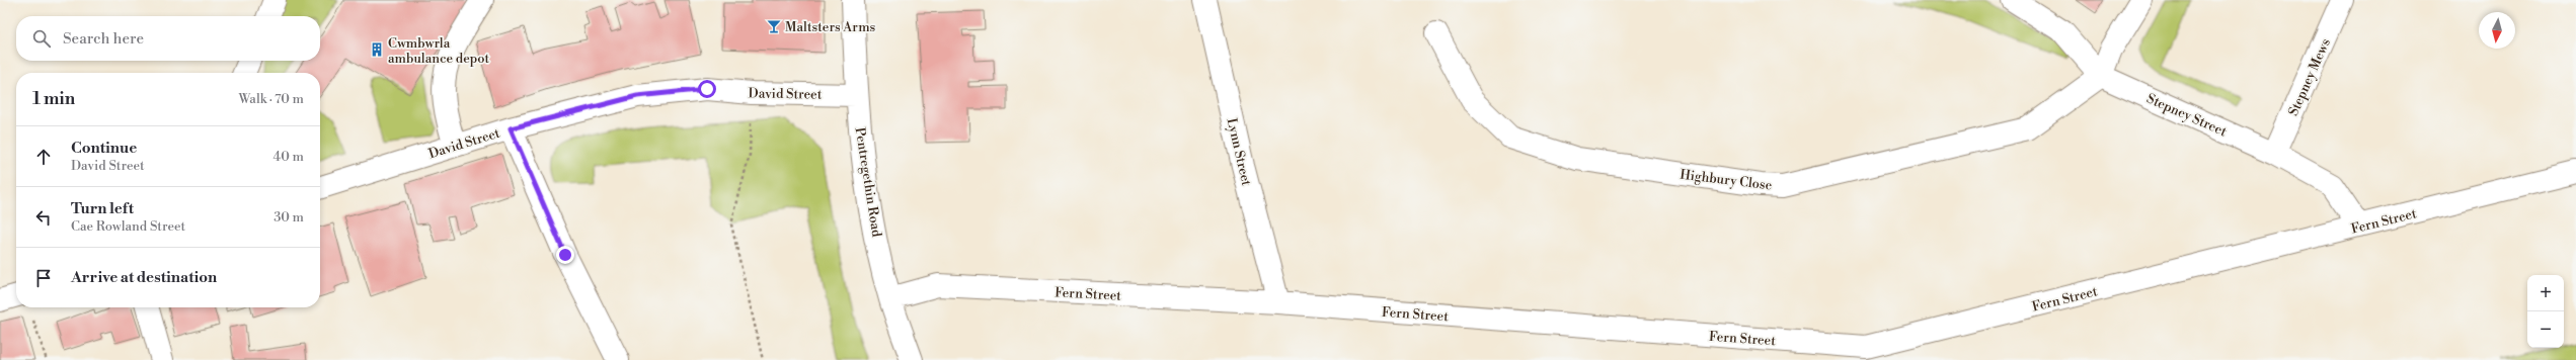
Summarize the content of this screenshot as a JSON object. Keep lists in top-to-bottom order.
{
  "streets": {
    "street": [
      "Stepney Mews",
      "David Street",
      "Stepney Street",
      "Lynn Street",
      "Highbury Close",
      "Pentregethin Road",
      "Fern Street"
    ]
  },
  "crossings": [
    ["Stepney Mews", "Stepney Street"],
    ["David Street", "Pentregethin Road"],
    ["Stepney Street", "Highbury Close"],
    ["Stepney Street", "Fern Street"],
    ["Lynn Street", "Fern Street"],
    ["Pentregethin Road", "Fern Street"]
  ],
  "places": {
    "bar": ["Maltsters Arms"],
    "building": ["Cwmbwrla ambulance depot"]
  },
  "north": "bottom",
  "page": {
    "search": "Search here",
    "heading": ["1 min", "Walk · 70 m"],
    "list": [
      ["Continue", "David Street", "40 m"],
      ["Turn left", "Cae Rowland Street", "30 m"],
      "Arrive at destination"
    ],
    "map_buttons": ["+", "−"]
  }
}
